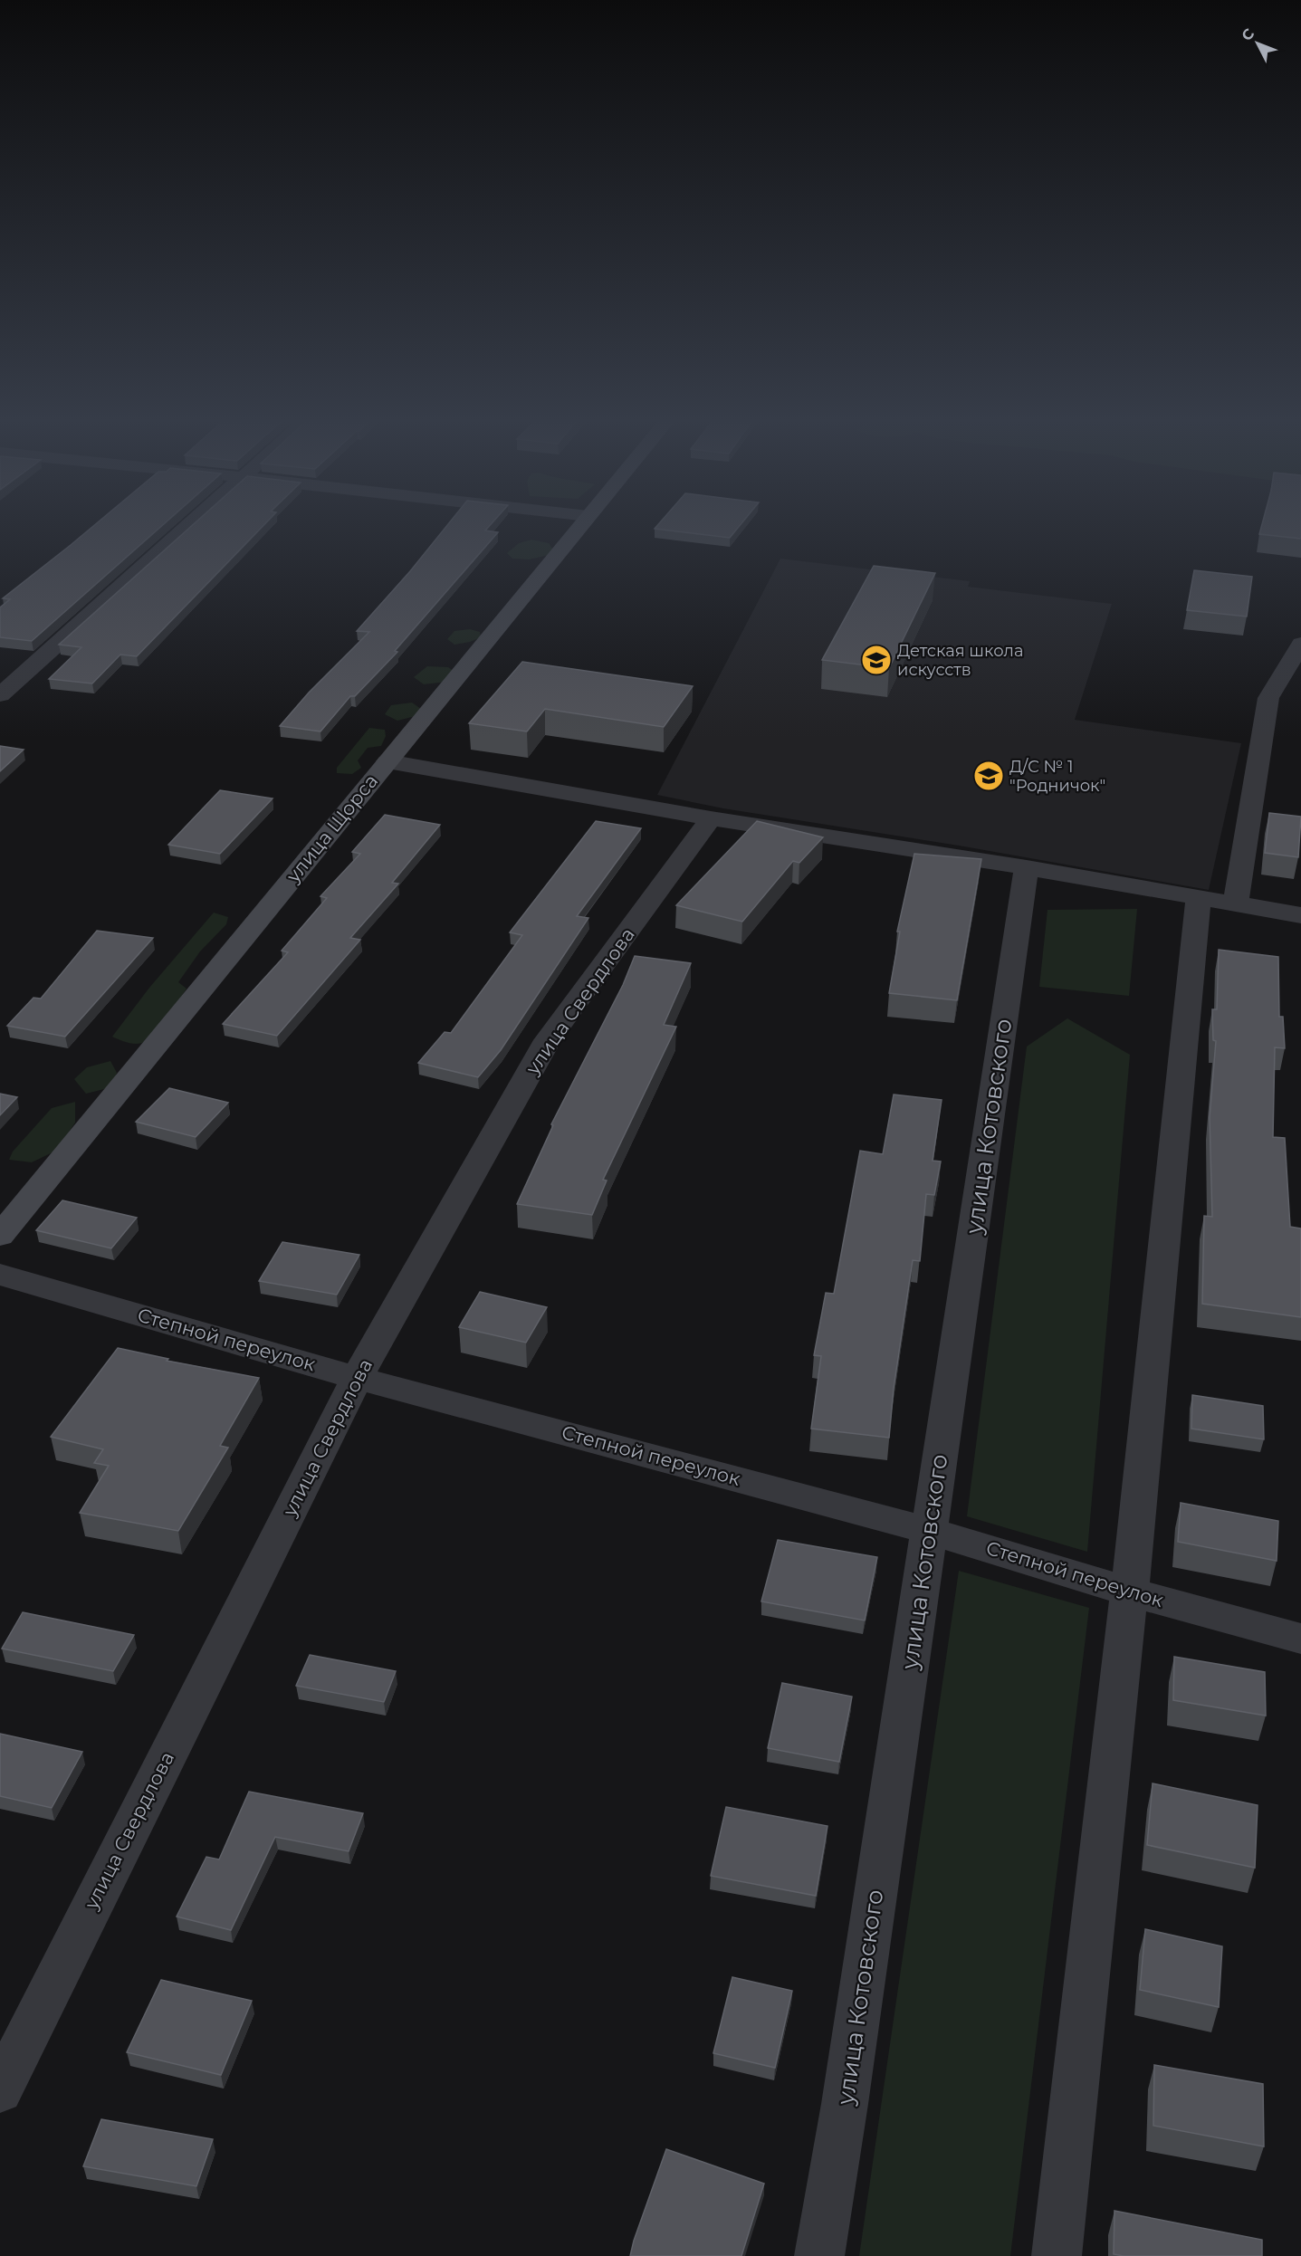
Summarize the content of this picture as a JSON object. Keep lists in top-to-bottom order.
{
  "streets": {
    "street": [
      "улица Щорса",
      "улица Свердлова",
      "улица Котовского",
      "Степной переулок"
    ]
  },
  "crossings": [
    ["улица Свердлова", "Степной переулок"],
    ["улица Котовского", "Степной переулок"]
  ],
  "places": {
    "school or university": ["Детская школа искусств", "Д/С № 1 \"Родничок\""]
  },
  "north": "top left"
}
